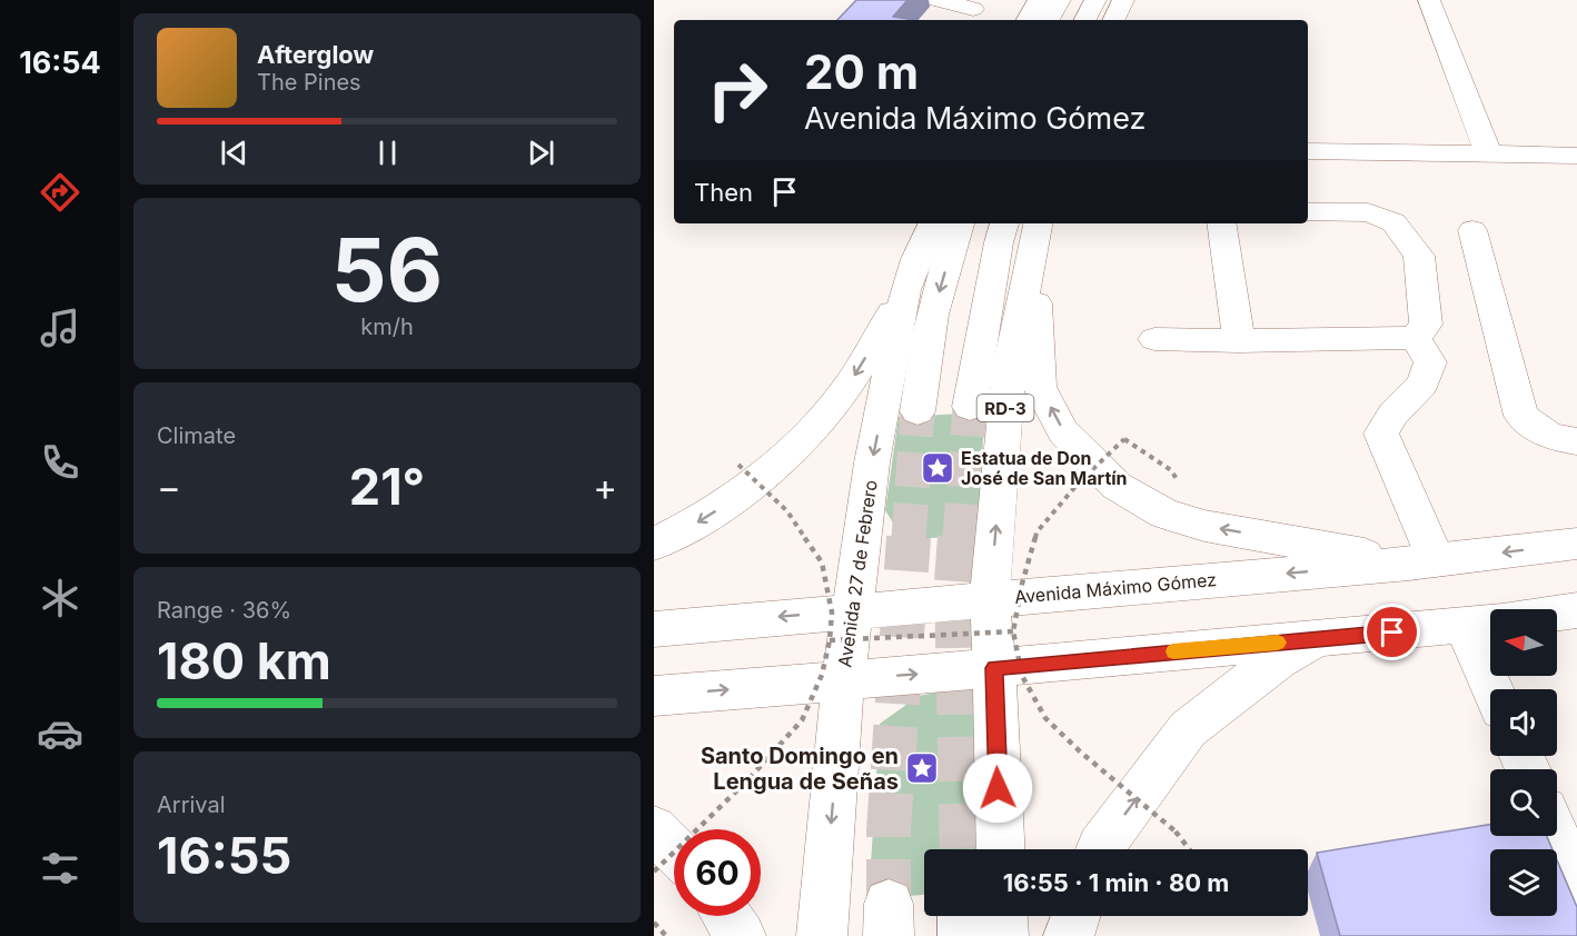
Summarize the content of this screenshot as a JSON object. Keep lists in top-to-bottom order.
{
  "streets": {
    "main road": ["RD-3", "Avenida 27 de Febrero", "Avenida Máximo Gómez"]
  },
  "crossings": [
    ["RD-3", "Avenida Máximo Gómez"],
    ["Avenida 27 de Febrero", "Avenida Máximo Gómez"]
  ],
  "places": {
    "place": ["Estatua de Don José de San Martín", "Santo Domingo en Lengua de Señas"]
  },
  "north": "left",
  "page": {
    "tabs": "16:54",
    "turn": ["20 m", "Avenida Máximo Gómez"],
    "song": ["Afterglow", "The Pines"],
    "then": "Then",
    "tile": [
      ["56", "km/h"],
      "Climate",
      ["Range · 36%", "180 km"],
      ["Arrival", "16:55"]
    ],
    "heat": ["−", "21°", "+"],
    "limit": "60",
    "trip": "16:55 · 1 min · 80 m"
  }
}
